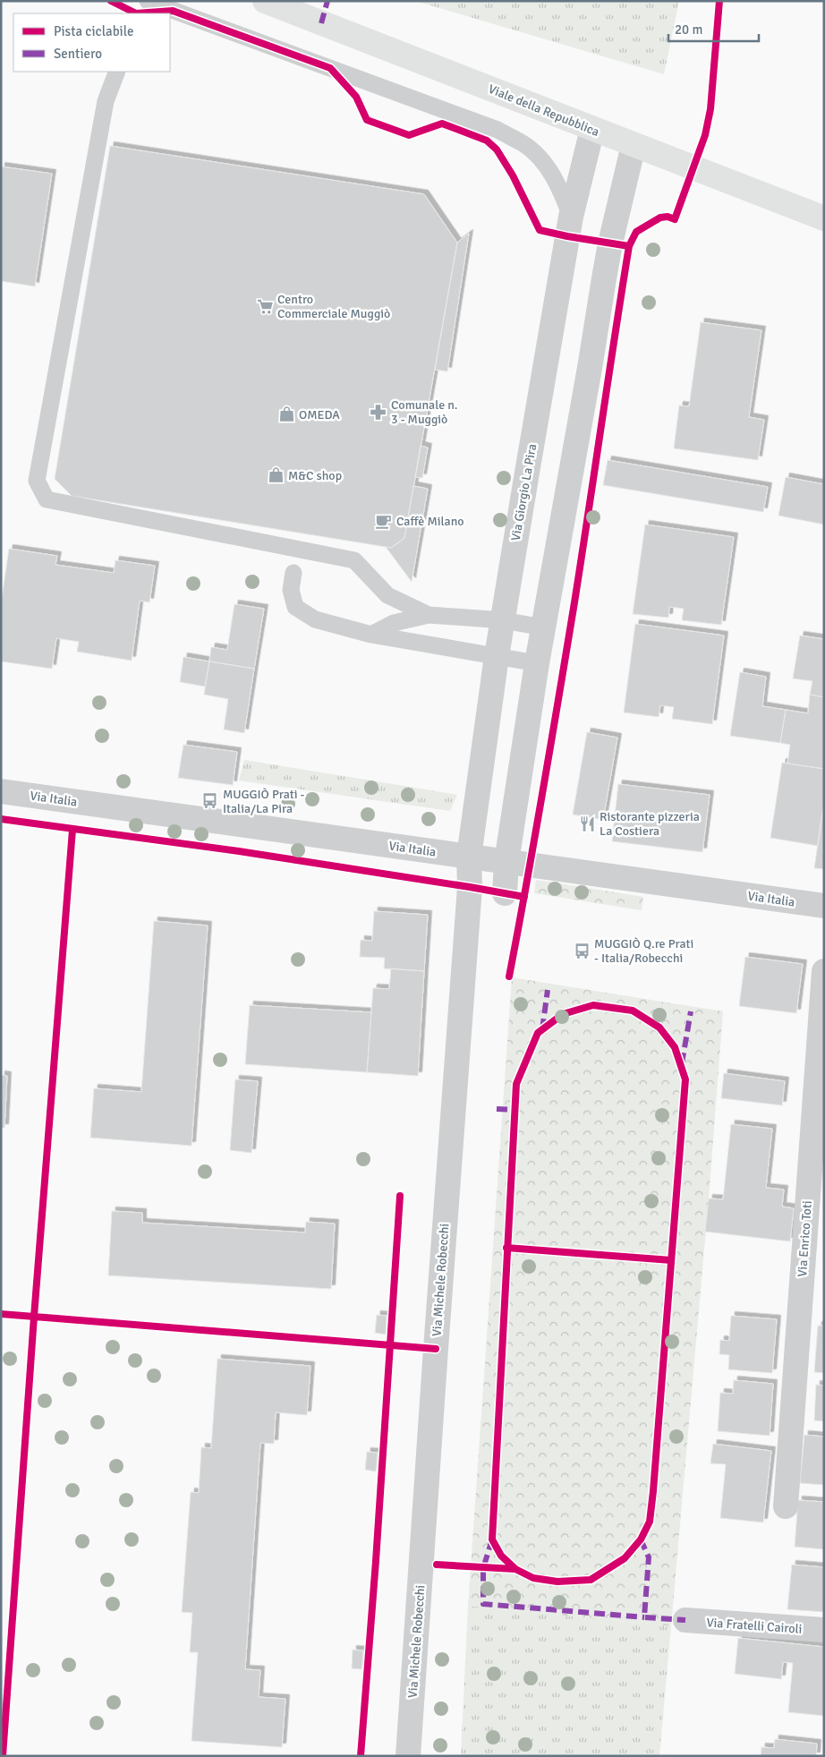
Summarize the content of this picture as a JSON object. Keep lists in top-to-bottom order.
{
  "streets": {
    "main road": ["Viale della Repubblica"],
    "street": [
      "Via Giorgio La Pira",
      "Via Italia",
      "Via Enrico Toti",
      "Via Michele Robecchi",
      "Via Fratelli Cairoli"
    ]
  },
  "crossings": [
    ["Viale della Repubblica", "Via Giorgio La Pira"],
    ["Via Giorgio La Pira", "Via Italia"],
    ["Via Giorgio La Pira", "Via Michele Robecchi"],
    ["Via Italia", "Via Michele Robecchi"]
  ],
  "places": {
    "supermarket": ["Centro Commerciale Muggiò"],
    "pharmacy": ["Comunale n. 3 - Muggiò"],
    "shop": ["OMEDA", "M&C shop"],
    "cafe": ["Caffè Milano"],
    "bus stop": ["MUGGIÒ Prati - Italia/La Pira", "MUGGIÒ Q.re Prati - Italia/Robecchi"],
    "restaurant": ["Ristorante pizzeria La Costiera"]
  },
  "legend": ["Pista ciclabile", "Sentiero"],
  "scale_bar": "20 m"
}
